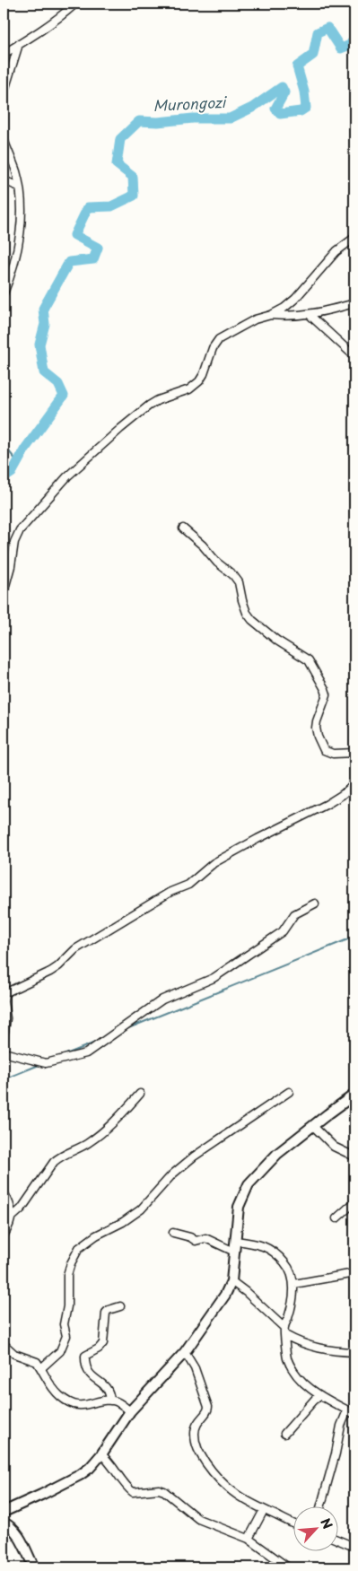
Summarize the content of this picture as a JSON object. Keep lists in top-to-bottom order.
{
  "water": ["Murongozi"],
  "north": "top right"
}
